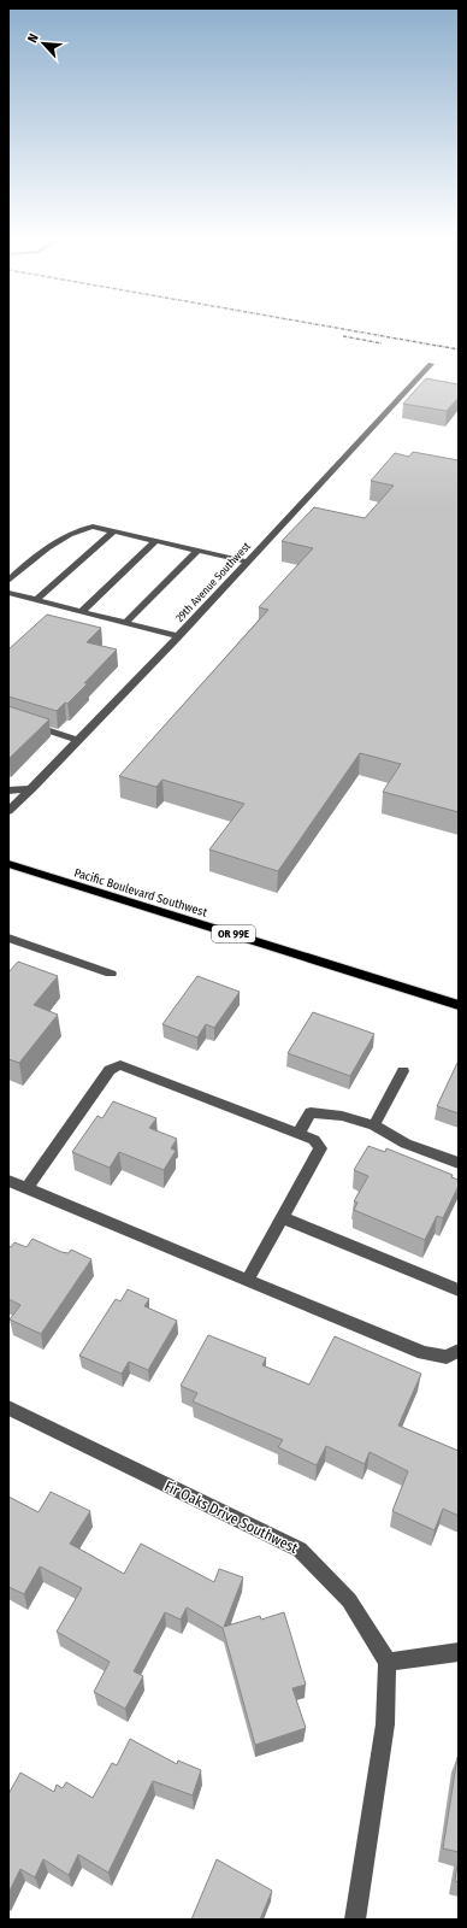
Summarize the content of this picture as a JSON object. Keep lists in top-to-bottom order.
{
  "streets": {
    "main road": ["Pacific Boulevard Southwest", "OR 99E"],
    "street": ["29th Avenue Southwest", "Fir Oaks Drive Southwest"]
  },
  "north": "top left"
}
